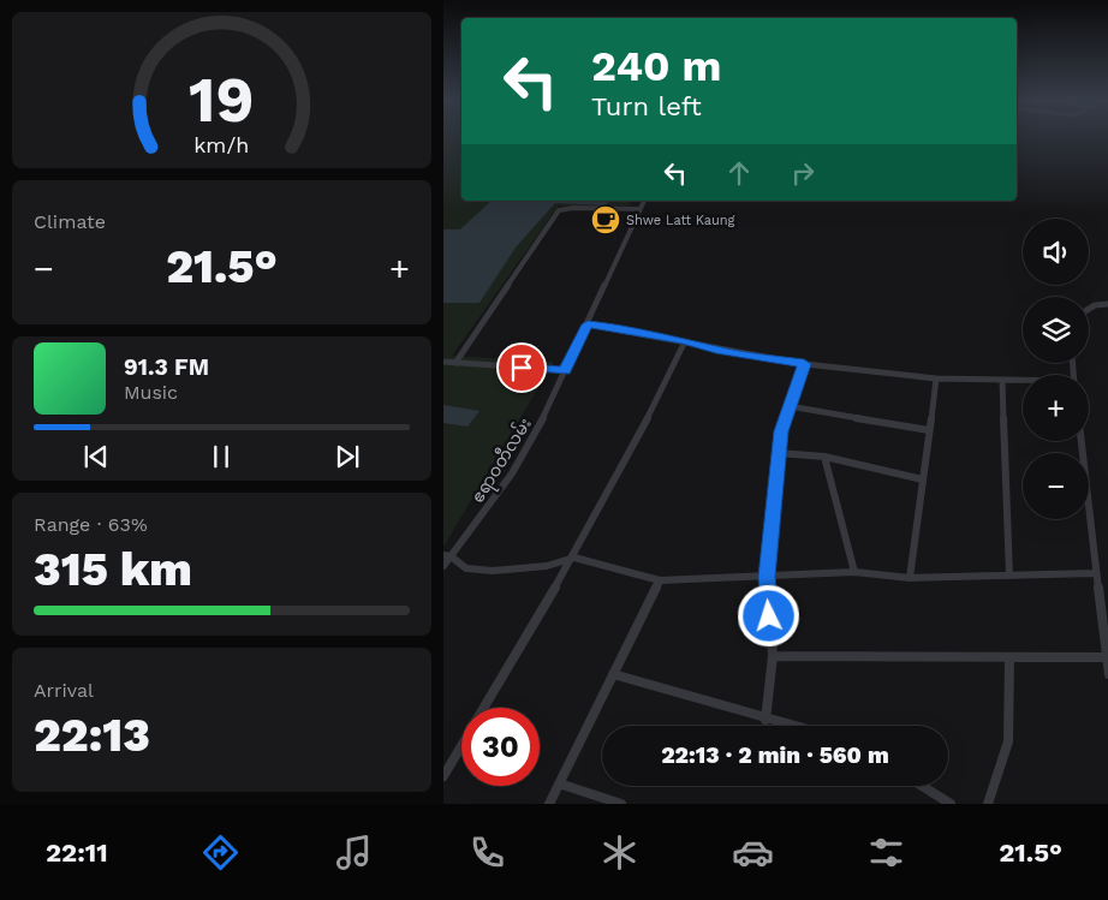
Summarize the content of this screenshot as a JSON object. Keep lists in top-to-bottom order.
{
  "streets": {
    "street": ["ဧရာဝတီလမ်း"]
  },
  "places": {
    "cafe": ["Shwe Latt Kaung"]
  },
  "page": {
    "turn": ["240 m", "Turn left"],
    "tile": [
      "Climate",
      ["Range · 63%", "315 km"],
      ["Arrival", "22:13"]
    ],
    "map_buttons": ["+", "−"],
    "heat": ["−", "21.5°", "+"],
    "song": ["91.3 FM", "Music"],
    "limit": "30",
    "trip": "22:13 · 2 min · 560 m",
    "tabs": ["22:11", "21.5°"],
    "gauge": ["19", "km/h"]
  }
}
